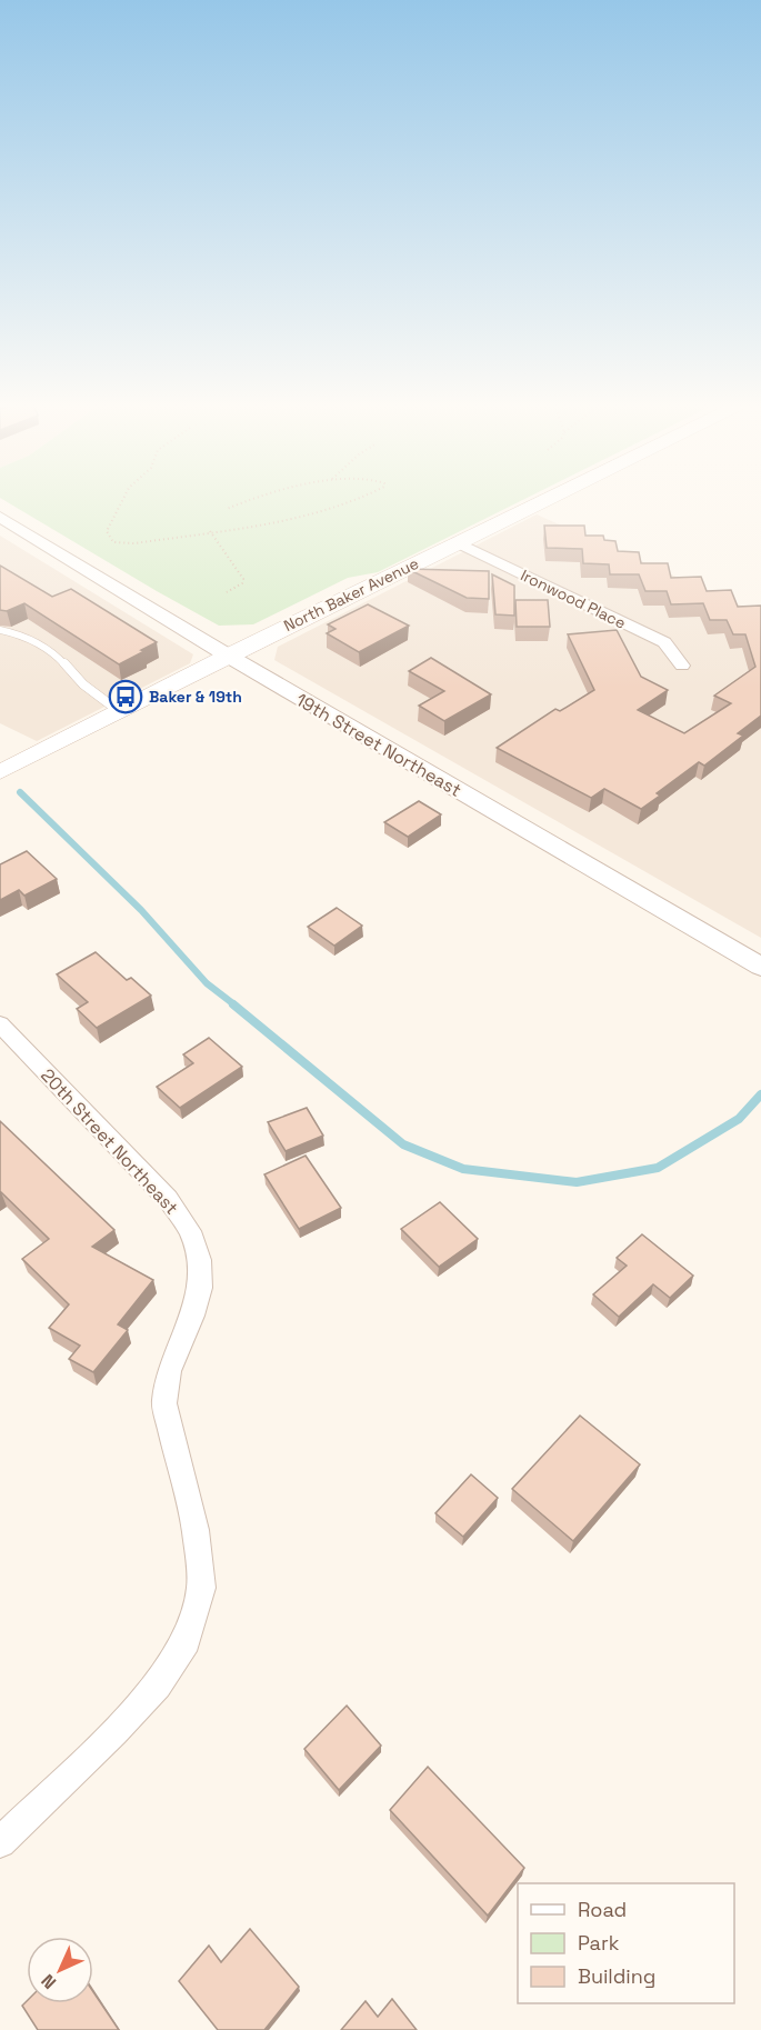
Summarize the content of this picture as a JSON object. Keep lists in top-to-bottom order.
{
  "streets": {
    "main road": ["North Baker Avenue"],
    "street": ["Ironwood Place", "19th Street Northeast", "20th Street Northeast"]
  },
  "crossings": [
    ["North Baker Avenue", "Ironwood Place"],
    ["North Baker Avenue", "19th Street Northeast"]
  ],
  "places": {
    "bus stop": ["Baker & 19th"]
  },
  "legend": ["Road", "Park", "Building"],
  "north": "bottom left"
}
